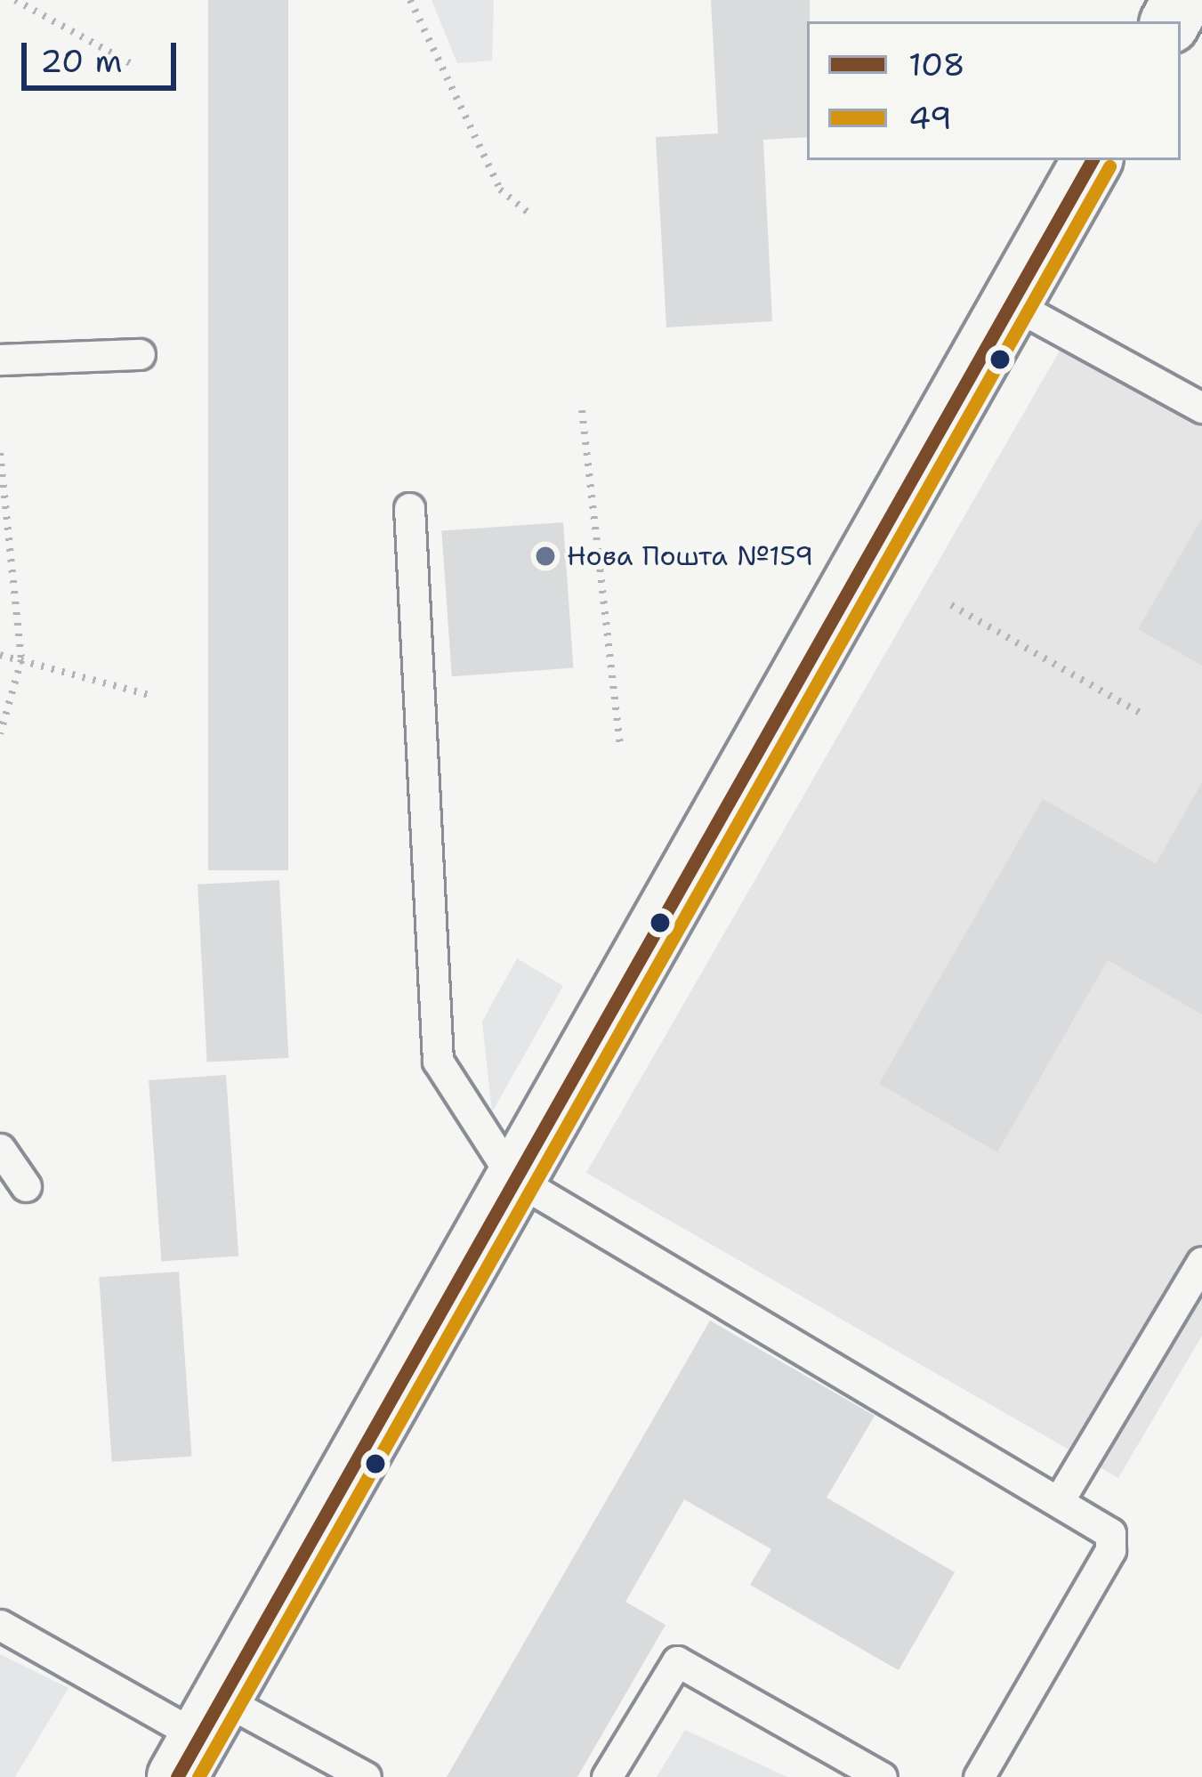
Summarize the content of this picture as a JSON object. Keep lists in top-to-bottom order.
{
  "places": ["Нова Пошта №159"],
  "lines": ["transit line 108", "transit line 49"],
  "legend": ["108", "49"],
  "scale_bar": "20 m"
}
